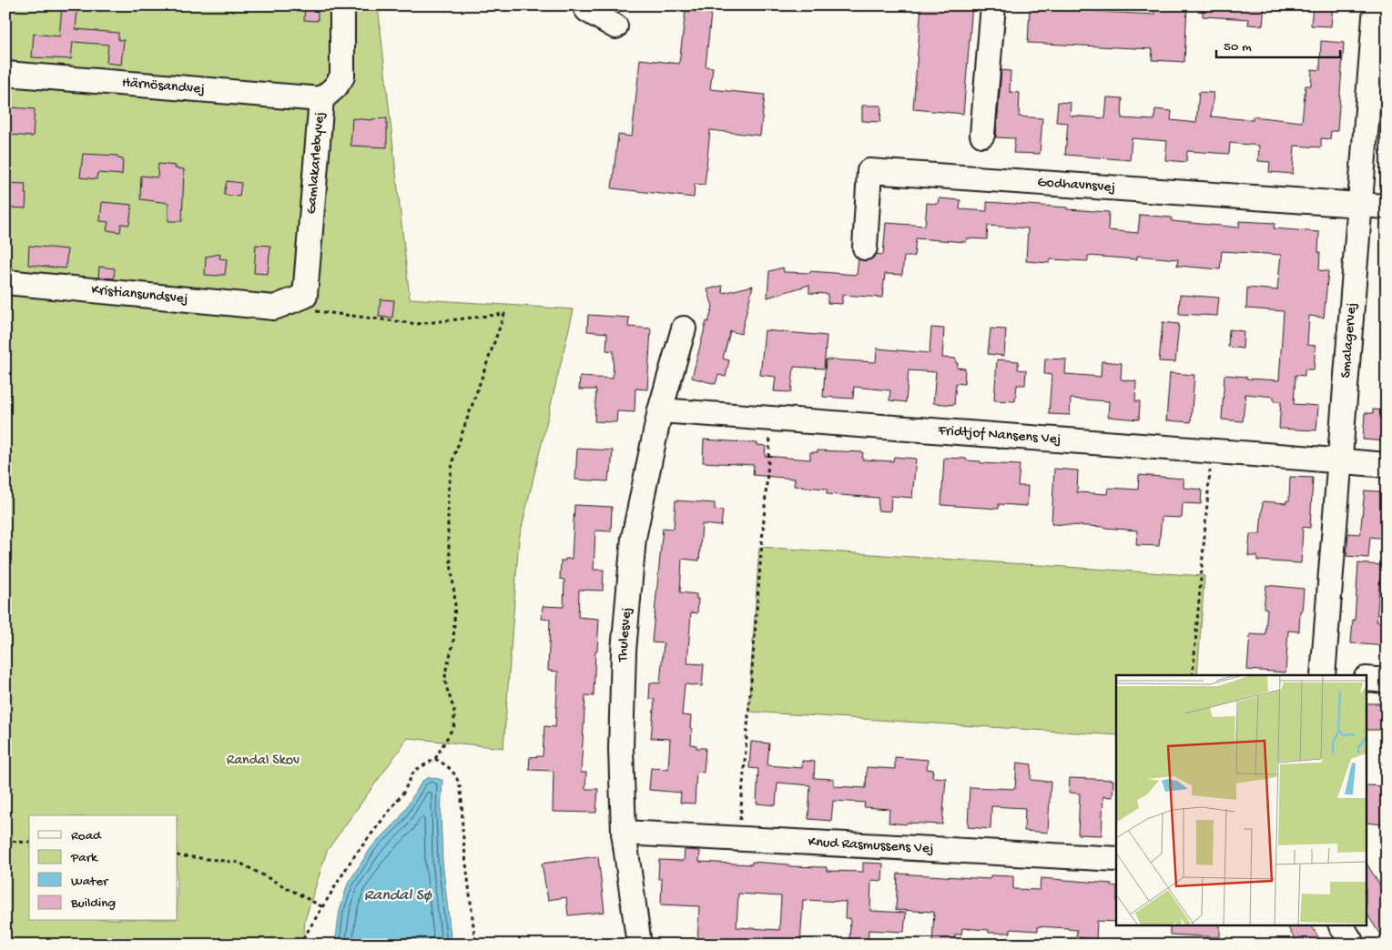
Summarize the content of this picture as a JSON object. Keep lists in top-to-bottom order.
{
  "streets": {
    "street": [
      "Härnösandvej",
      "Gamlakarlebyvej",
      "Godhavnsvej",
      "Kristiansundsvej",
      "Smalagervej",
      "Fridtjof Nansens Vej",
      "Thulesvej",
      "Knud Rasmussens Vej"
    ]
  },
  "crossings": [
    ["Härnösandvej", "Gamlakarlebyvej"],
    ["Gamlakarlebyvej", "Kristiansundsvej"],
    ["Godhavnsvej", "Smalagervej"],
    ["Smalagervej", "Fridtjof Nansens Vej"],
    ["Fridtjof Nansens Vej", "Thulesvej"],
    ["Thulesvej", "Knud Rasmussens Vej"]
  ],
  "water": ["Randal Sø"],
  "parks": ["Randal Skov"],
  "legend": [
    "Road",
    "Park",
    "Water",
    "Building"
  ],
  "scale_bar": "50 m"
}
